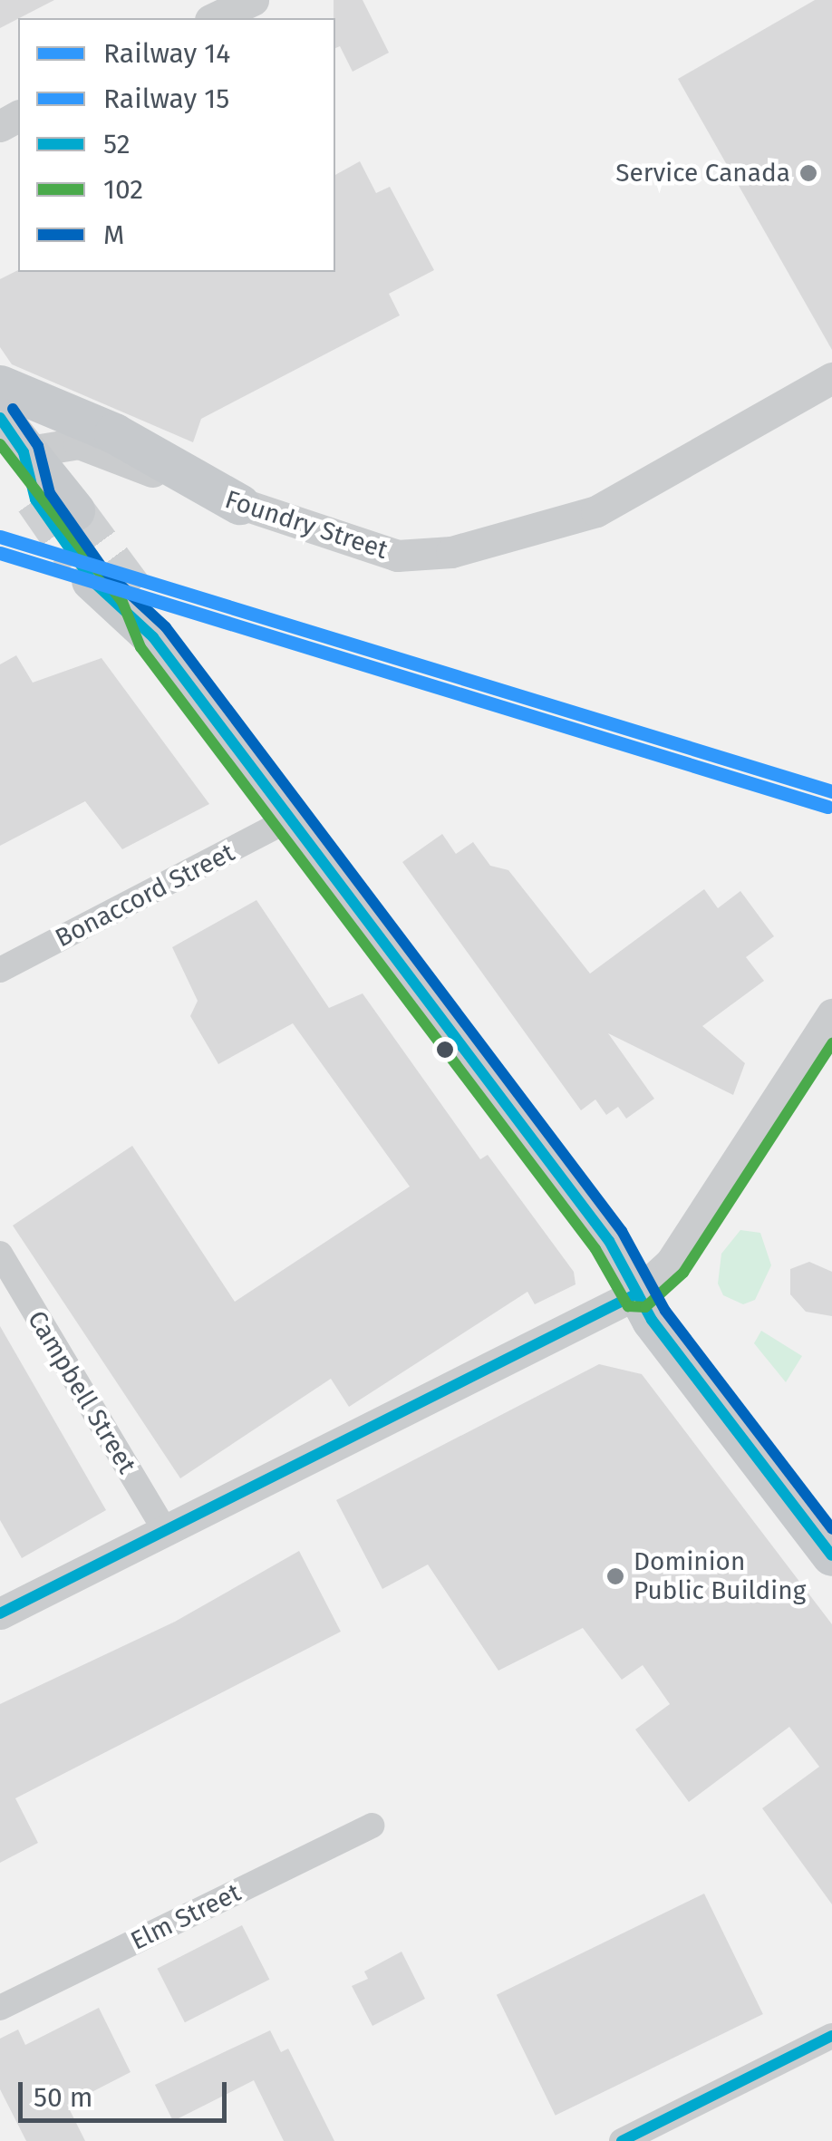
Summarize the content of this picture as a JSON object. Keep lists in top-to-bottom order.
{
  "streets": {
    "street": [
      "Foundry Street",
      "Bonaccord Street",
      "Campbell Street",
      "Elm Street"
    ]
  },
  "places": ["Service Canada", "Dominion Public Building"],
  "lines": [
    "transit line M",
    "transit line 52",
    "transit line 102",
    "rail line 14",
    "rail line 15"
  ],
  "legend": [
    "Railway 14",
    "Railway 15",
    "52",
    "102",
    "M"
  ],
  "scale_bar": "50 m"
}
